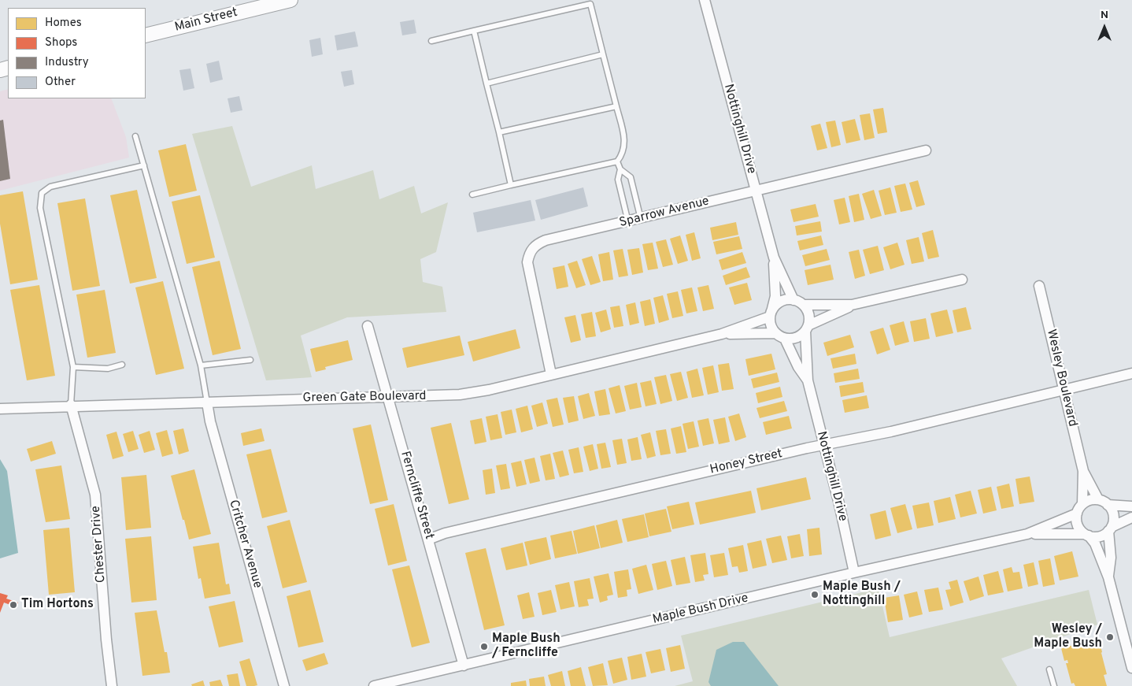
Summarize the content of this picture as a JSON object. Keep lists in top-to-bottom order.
{
  "streets": {
    "main road": ["Main Street"],
    "street": [
      "Nottinghill Drive",
      "Sparrow Avenue",
      "Wesley Boulevard",
      "Green Gate Boulevard",
      "Honey Street",
      "Ferncliffe Street",
      "Chester Drive",
      "Critcher Avenue",
      "Maple Bush Drive"
    ]
  },
  "crossings": [
    ["Nottinghill Drive", "Sparrow Avenue"],
    ["Nottinghill Drive", "Green Gate Boulevard"],
    ["Nottinghill Drive", "Honey Street"],
    ["Nottinghill Drive", "Maple Bush Drive"],
    ["Sparrow Avenue", "Green Gate Boulevard"],
    ["Wesley Boulevard", "Honey Street"],
    ["Wesley Boulevard", "Maple Bush Drive"],
    ["Green Gate Boulevard", "Ferncliffe Street"],
    ["Green Gate Boulevard", "Chester Drive"],
    ["Green Gate Boulevard", "Critcher Avenue"],
    ["Honey Street", "Ferncliffe Street"],
    ["Ferncliffe Street", "Maple Bush Drive"]
  ],
  "places": [
    "Maple Bush / Nottinghill",
    "Tim Hortons",
    "Wesley / Maple Bush",
    "Maple Bush / Ferncliffe"
  ],
  "legend": [
    "Homes",
    "Shops",
    "Industry",
    "Other"
  ],
  "north": "top"
}
